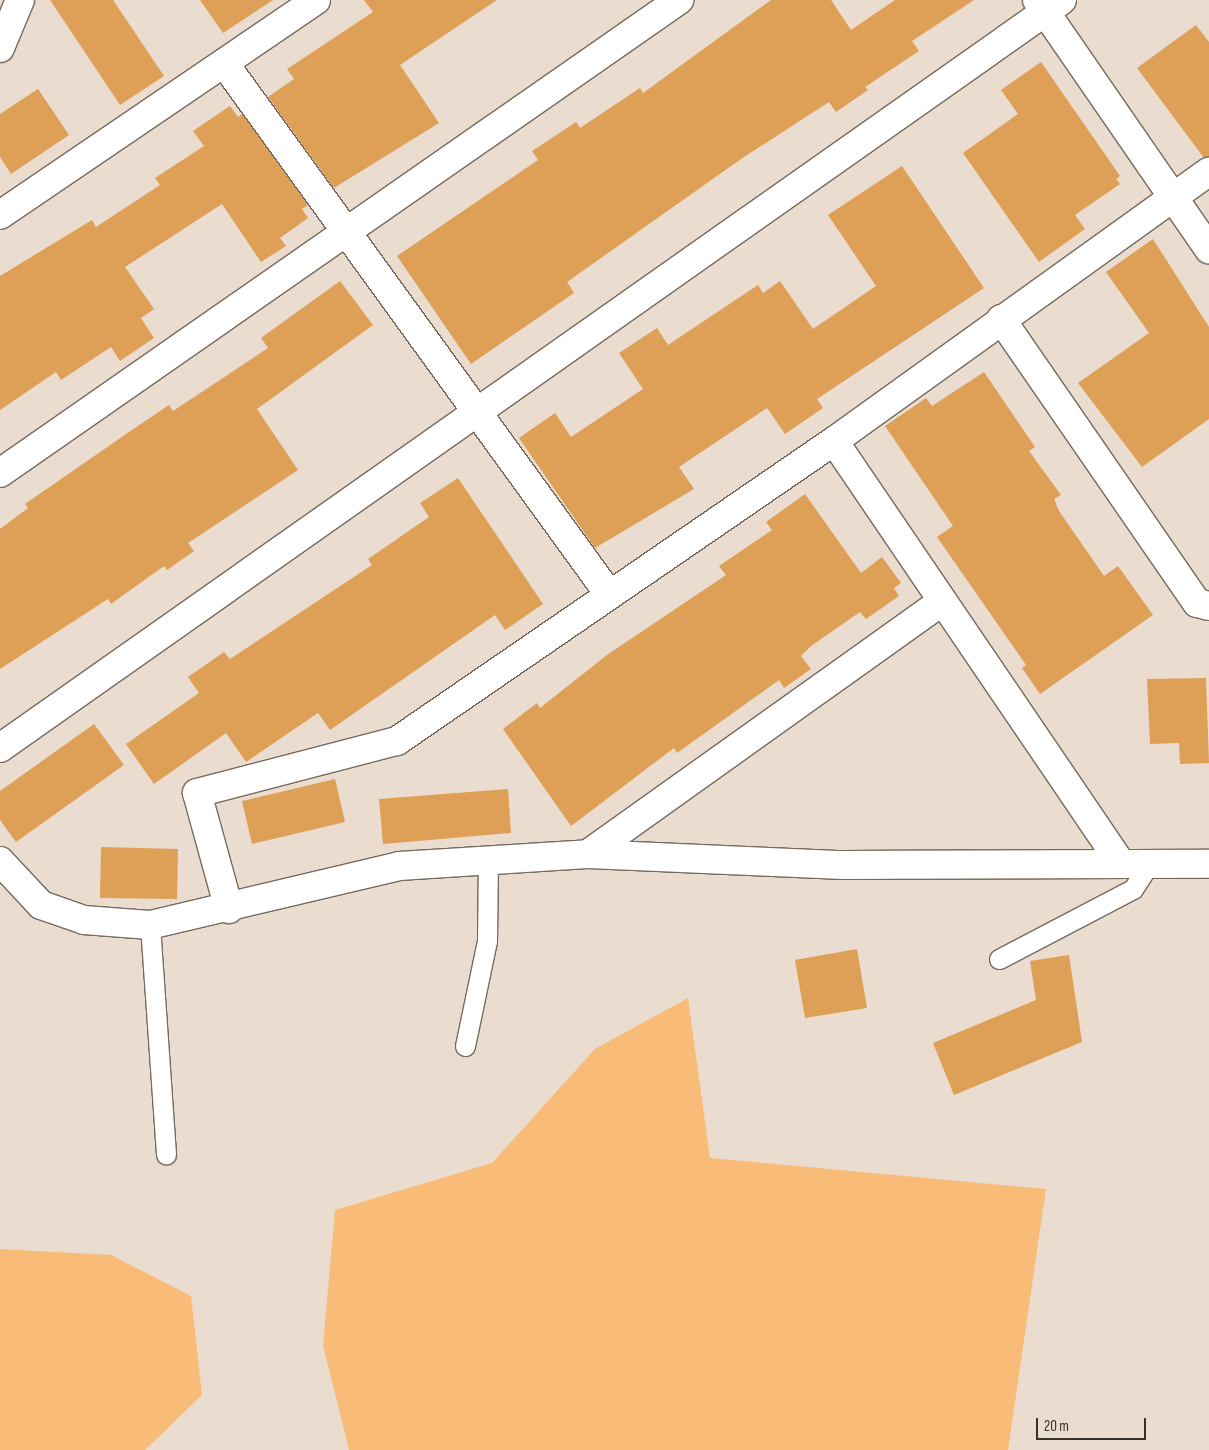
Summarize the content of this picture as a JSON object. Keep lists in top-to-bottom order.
{
  "scale_bar": "20 m"
}
